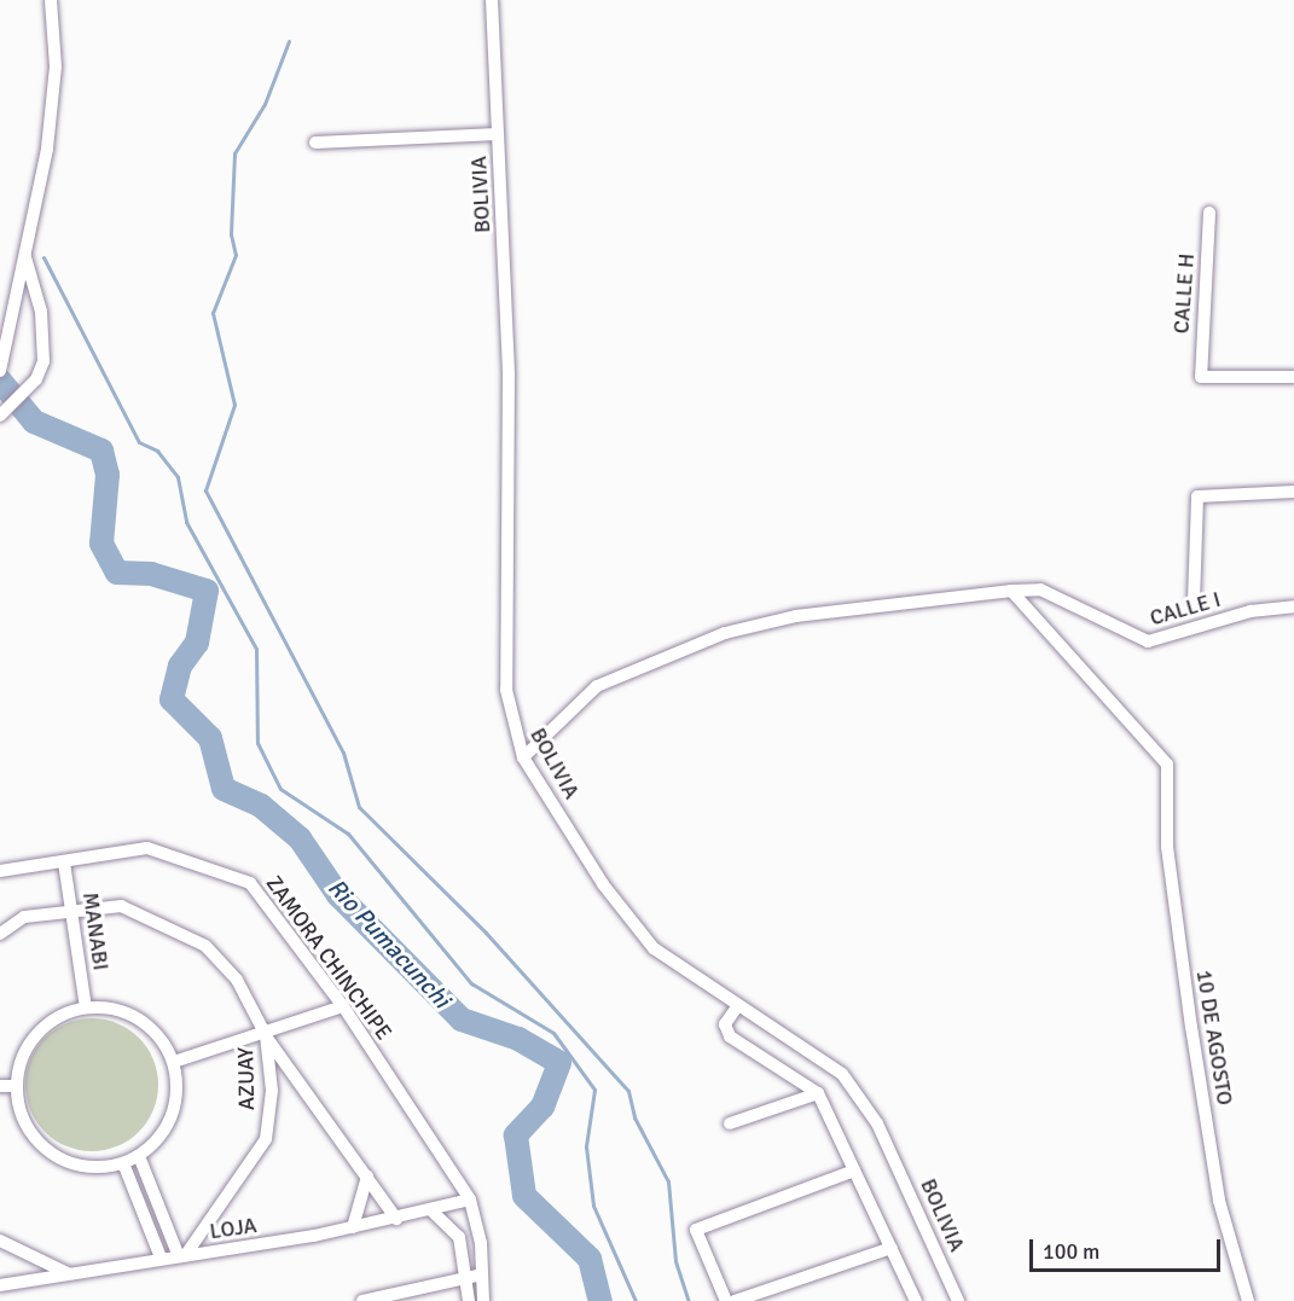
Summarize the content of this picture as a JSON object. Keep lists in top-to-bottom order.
{
  "streets": {
    "street": [
      "BOLIVIA",
      "CALLE H",
      "CALLE I",
      "MANABI",
      "ZAMORA CHINCHIPE",
      "10 DE AGOSTO",
      "AZUAY",
      "LOJA"
    ]
  },
  "crossings": [
    ["BOLIVIA", "CALLE I"],
    ["CALLE I", "10 DE AGOSTO"],
    ["MANABI", "ZAMORA CHINCHIPE"],
    ["MANABI", "AZUAY"],
    ["ZAMORA CHINCHIPE", "LOJA"],
    ["AZUAY", "LOJA"]
  ],
  "water": ["Rio Pumacunchi"],
  "scale_bar": "100 m"
}
